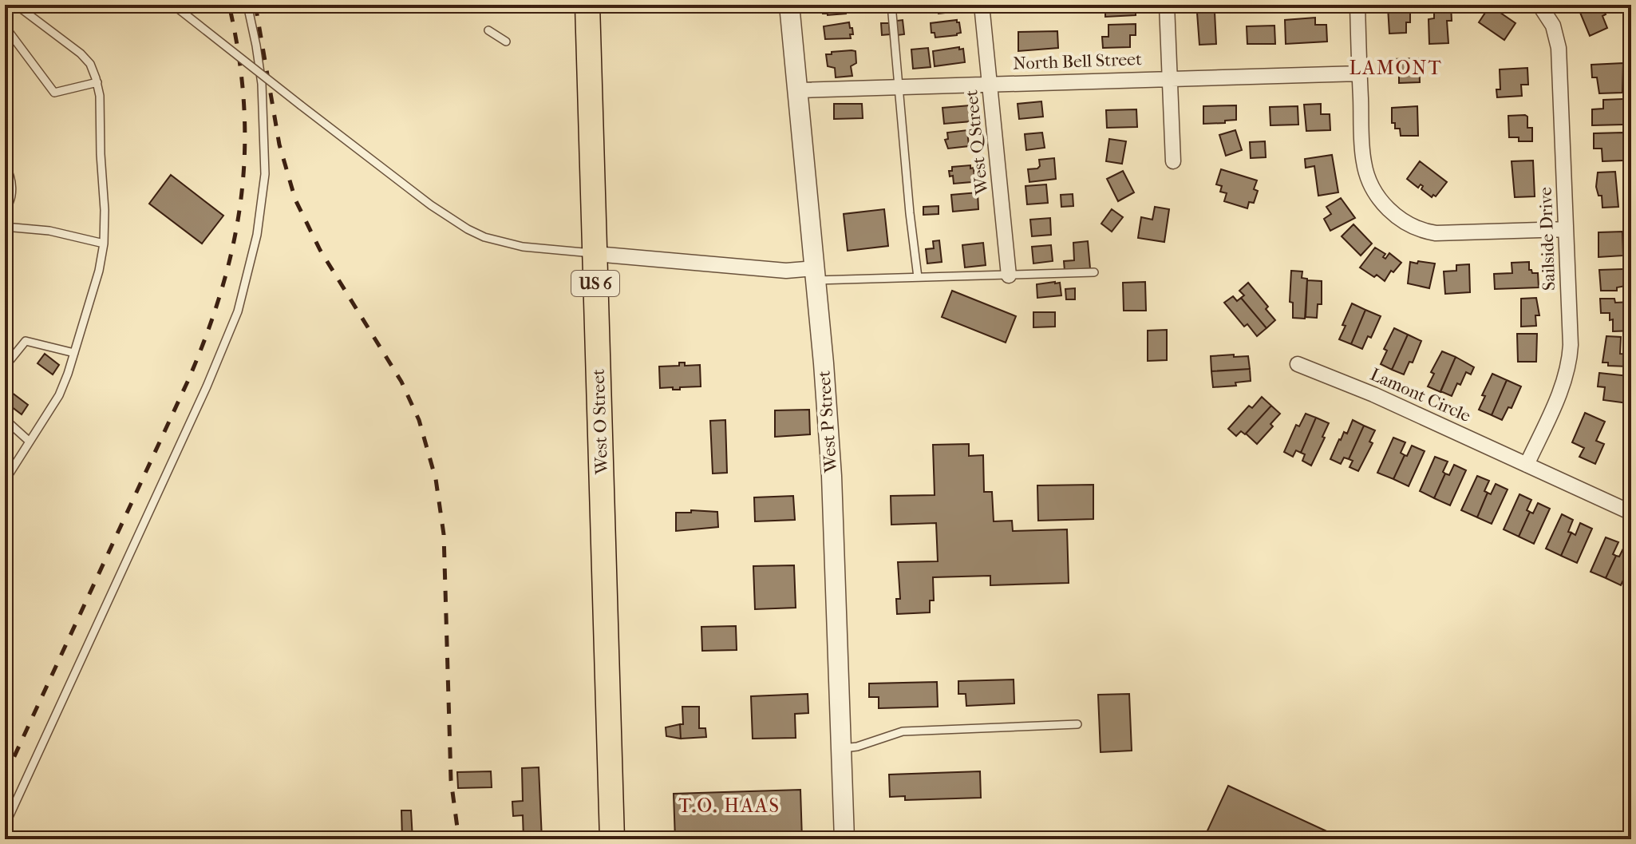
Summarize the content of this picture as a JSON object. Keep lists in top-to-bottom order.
{
  "streets": {
    "main road": ["US 6", "West O Street"],
    "street": [
      "North Bell Street",
      "West Q Street",
      "Sailside Drive",
      "Lamont Circle",
      "West P Street"
    ]
  },
  "crossings": [
    ["North Bell Street", "West Q Street"],
    ["North Bell Street", "West P Street"],
    ["Sailside Drive", "Lamont Circle"]
  ],
  "districts": ["LAMONT", "T.O. HAAS"]
}
